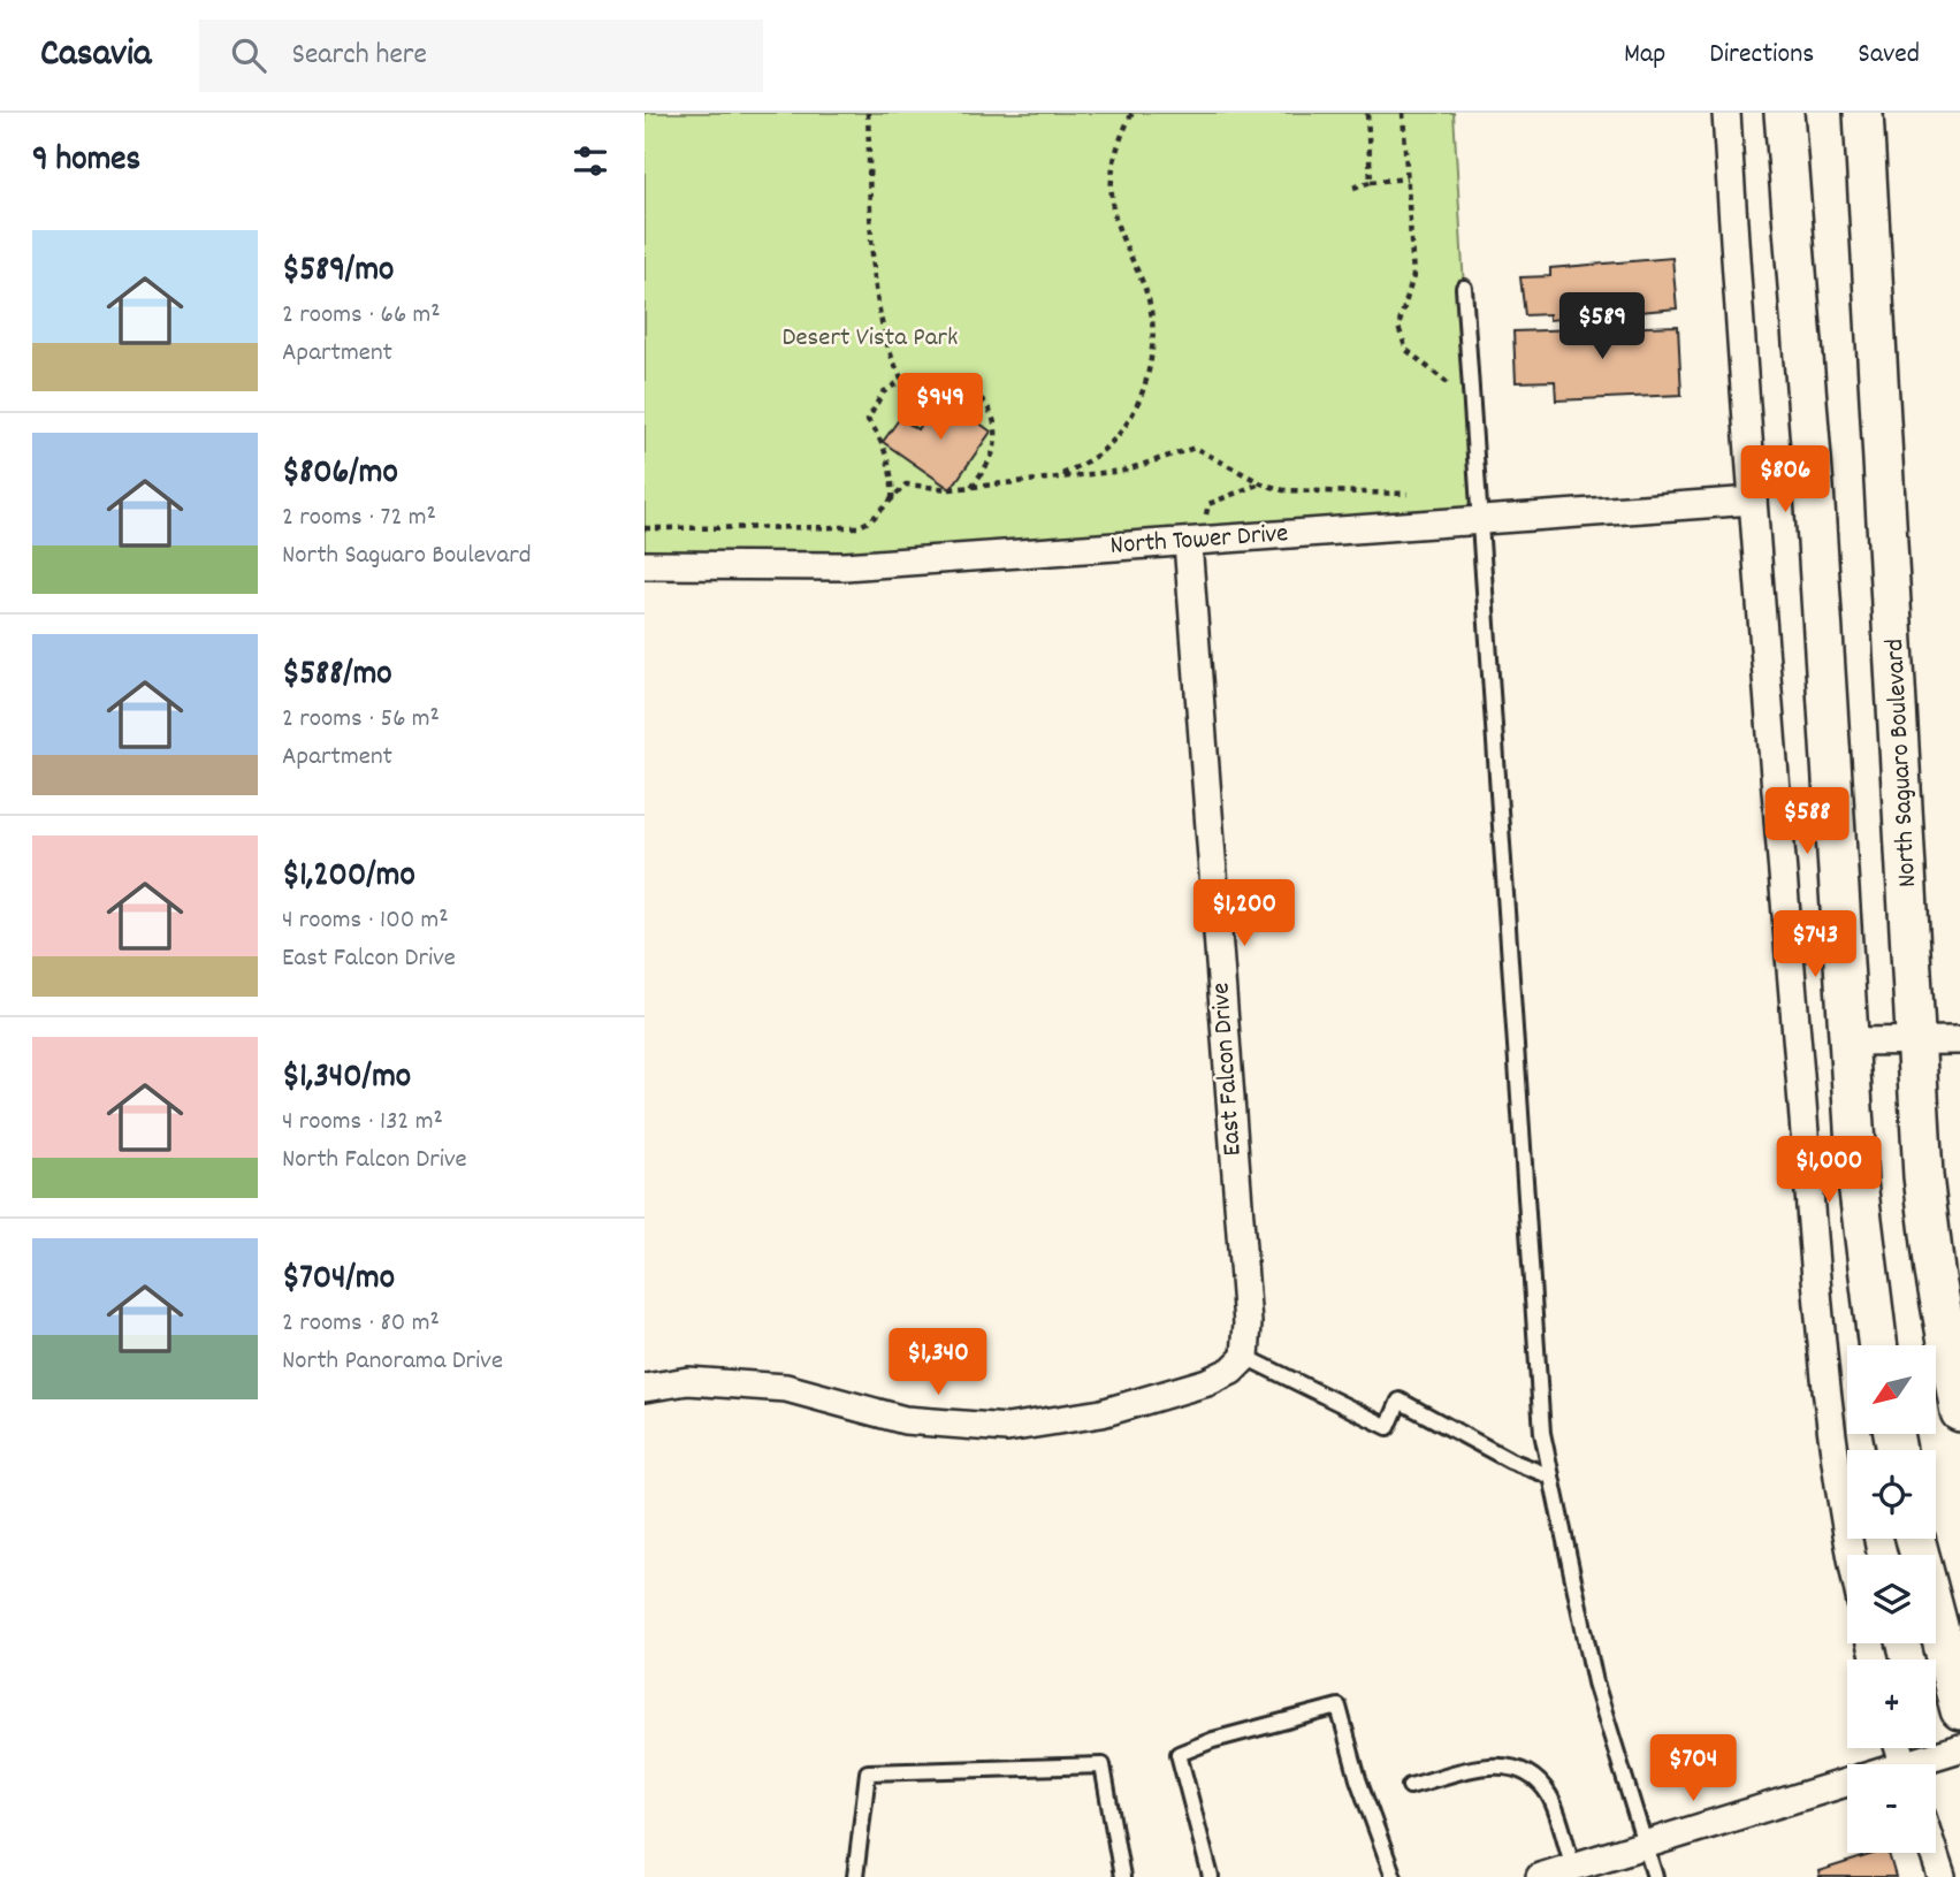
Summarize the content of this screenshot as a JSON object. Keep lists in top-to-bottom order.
{
  "streets": {
    "main road": ["North Saguaro Boulevard"],
    "street": ["North Tower Drive", "East Falcon Drive"]
  },
  "crossings": [
    ["North Tower Drive", "East Falcon Drive"]
  ],
  "parks": ["Desert Vista Park"],
  "north": "bottom left",
  "page": {
    "header": "Casavia",
    "search": "Search here",
    "nav": ["Map", "Directions", "Saved"],
    "heading": "9 homes",
    "list": [
      {
        "name": "$589/mo",
        "note": "2 rooms · 66 m² · Apartment"
      },
      {
        "name": "$806/mo",
        "note": "2 rooms · 72 m² · North Saguaro Boulevard"
      },
      {
        "name": "$588/mo",
        "note": "2 rooms · 56 m² · Apartment"
      },
      {
        "name": "$1,200/mo",
        "note": "4 rooms · 100 m² · East Falcon Drive"
      },
      {
        "name": "$1,340/mo",
        "note": "4 rooms · 132 m² · North Falcon Drive"
      },
      {
        "name": "$704/mo",
        "note": "2 rooms · 80 m² · North Panorama Drive"
      }
    ],
    "price": [
      "$589",
      "$949",
      "$806",
      "$588",
      "$1,200",
      "$743",
      "$1,000",
      "$1,340",
      "$704"
    ],
    "map_buttons": ["+", "−"]
  }
}
